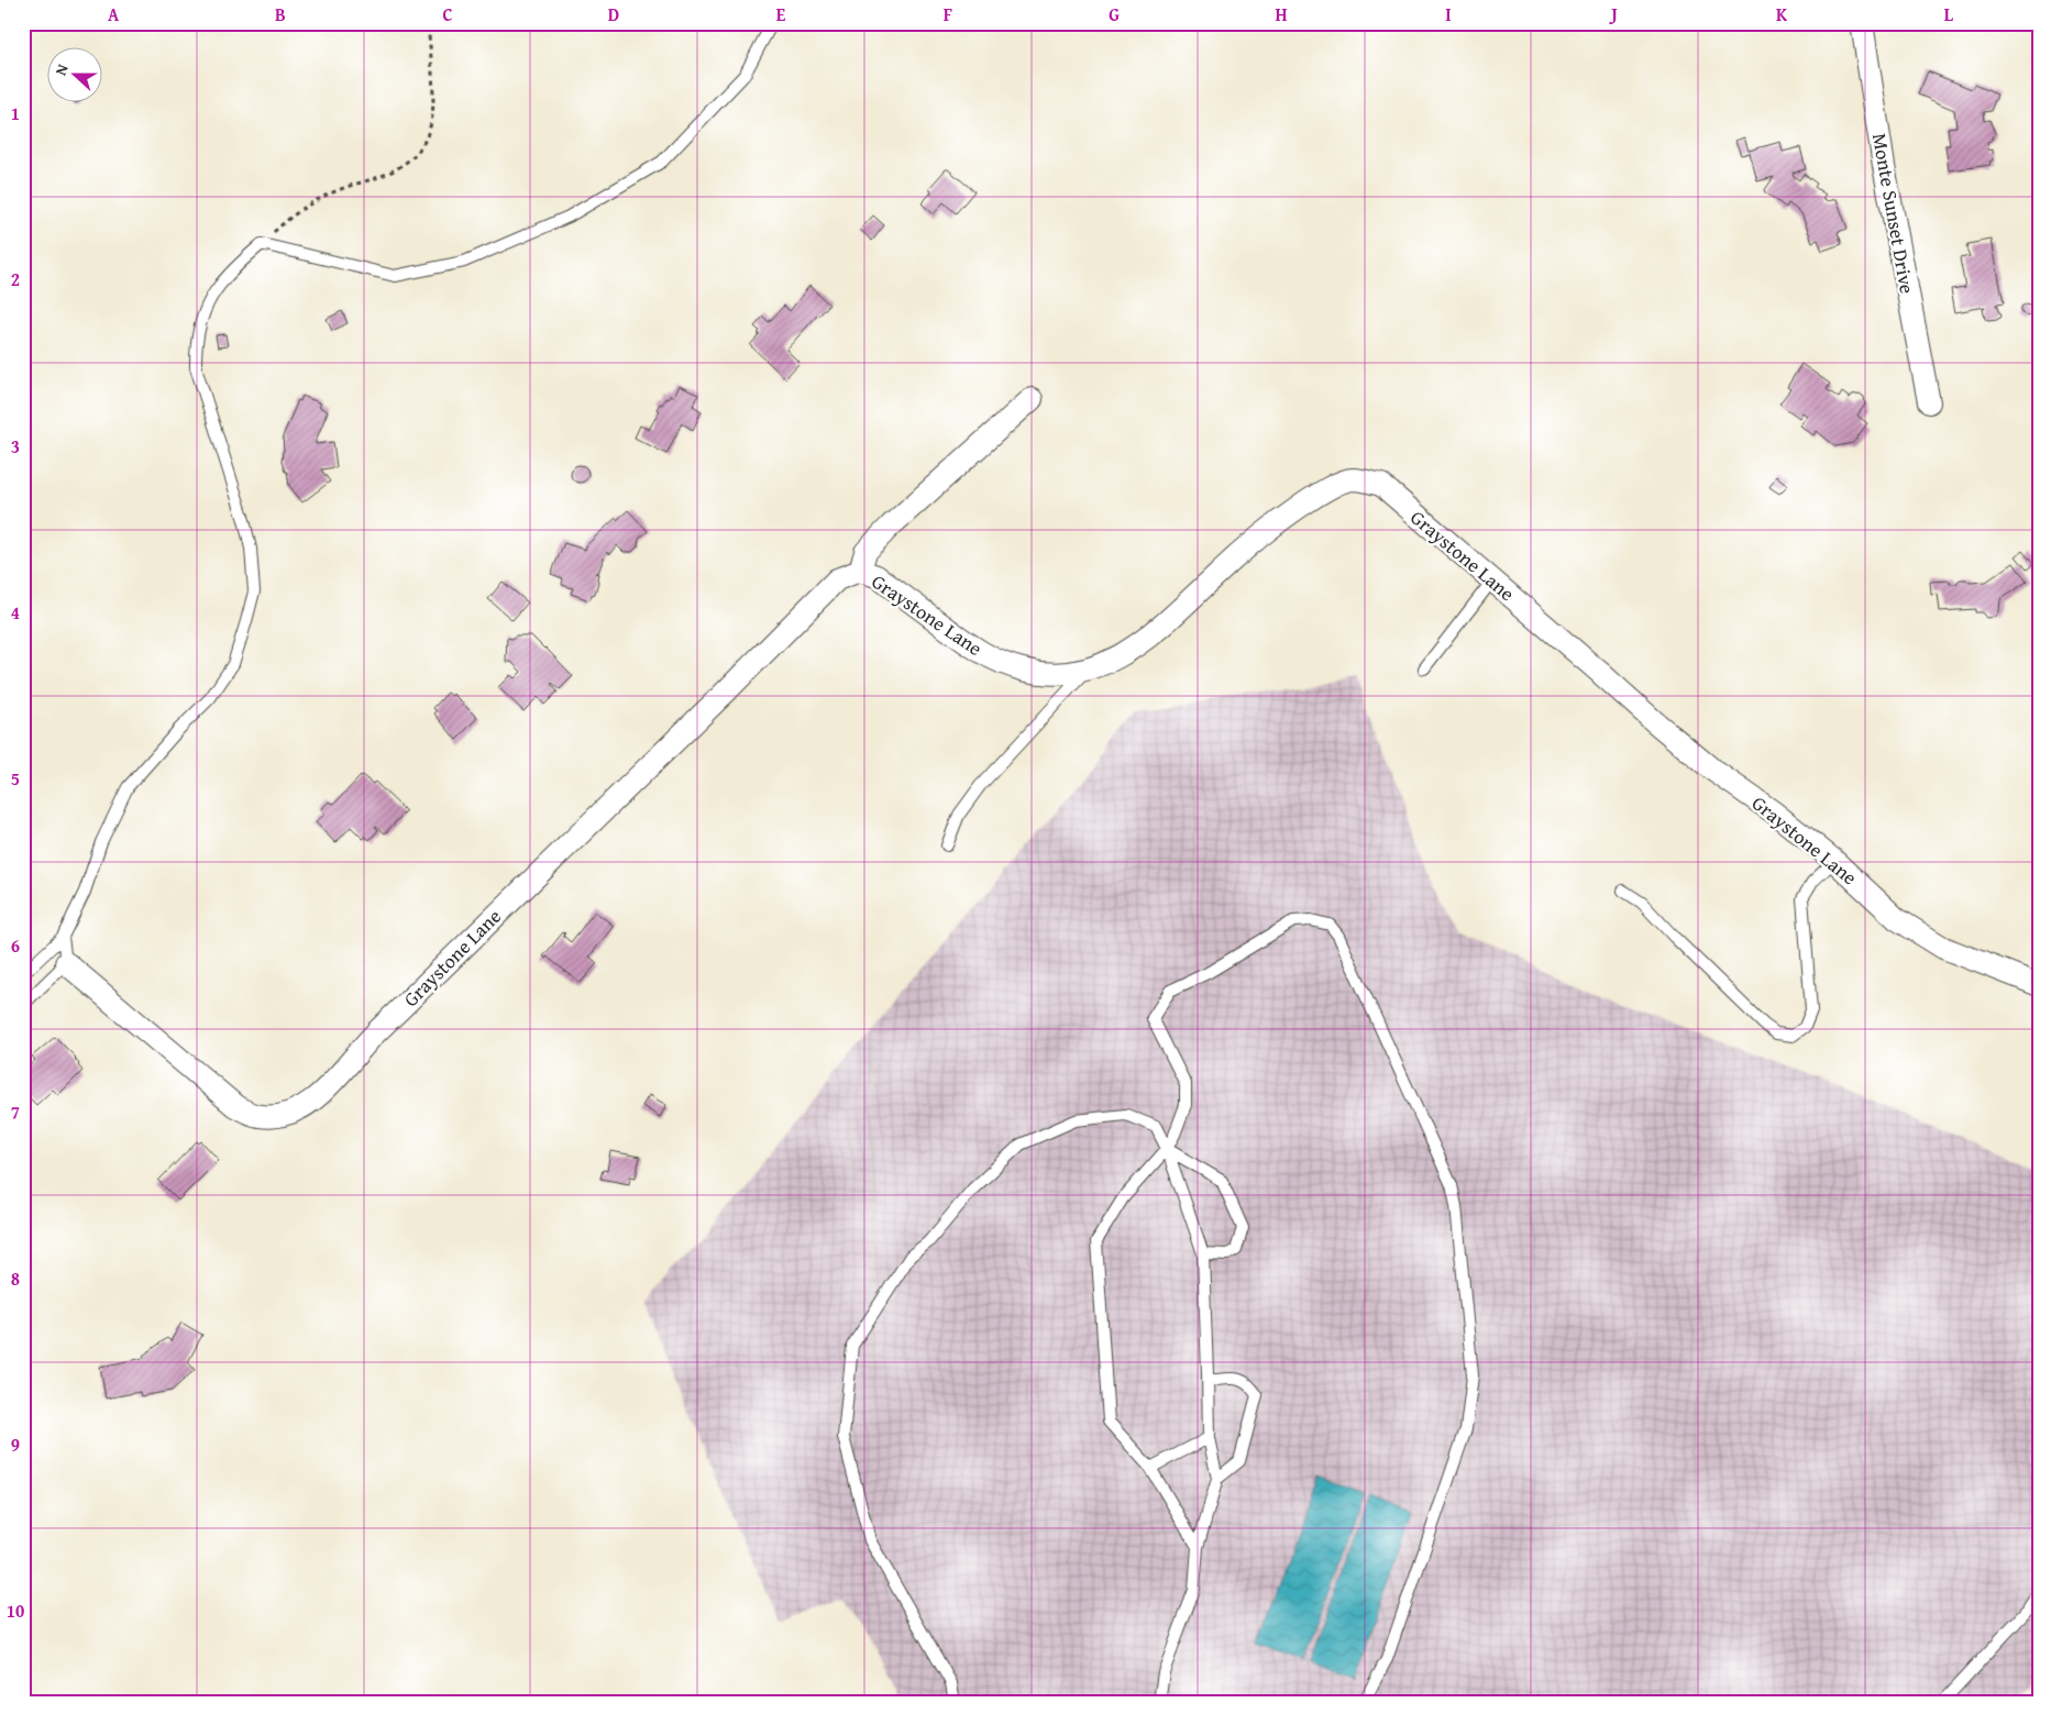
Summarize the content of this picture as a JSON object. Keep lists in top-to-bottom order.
{
  "streets": {
    "street": ["Monte Sunset Drive", "Graystone Lane"]
  },
  "north": "left",
  "grid": {
    "columns": [
      "A",
      "B",
      "C",
      "D",
      "E",
      "F",
      "G",
      "H",
      "I",
      "J",
      "K",
      "L"
    ],
    "rows": [
      "1",
      "2",
      "3",
      "4",
      "5",
      "6",
      "7",
      "8",
      "9",
      "10"
    ]
  }
}
